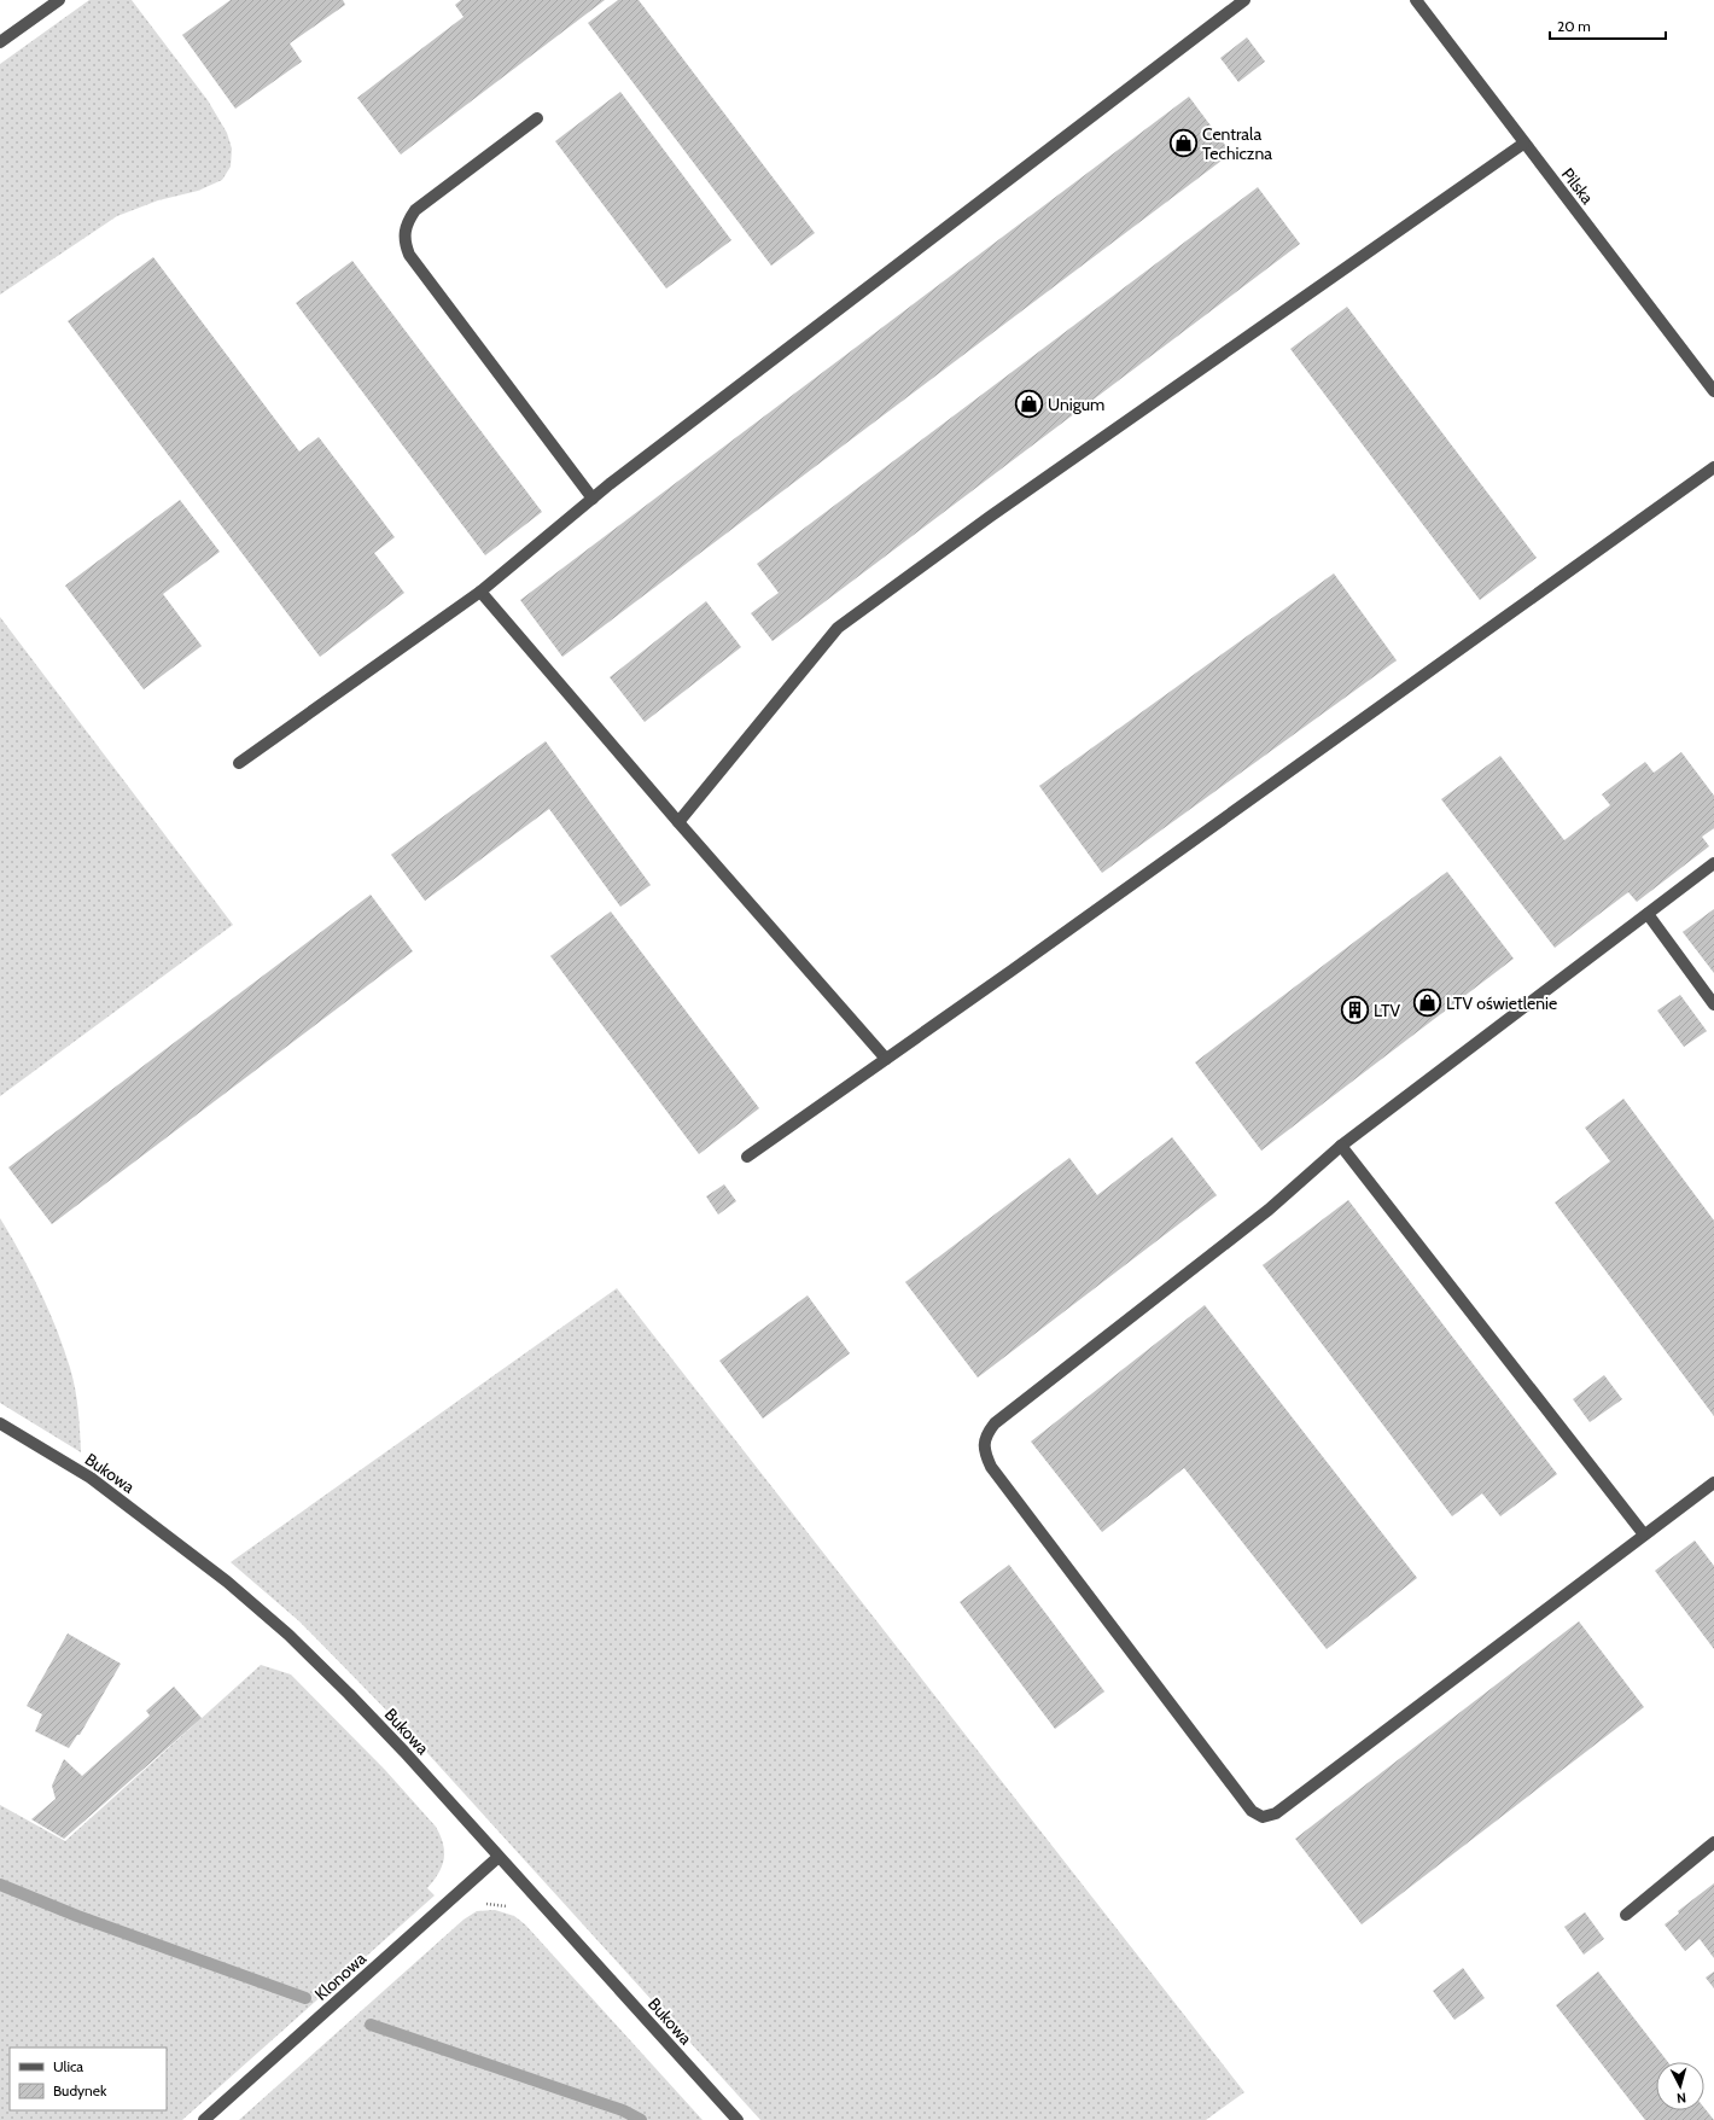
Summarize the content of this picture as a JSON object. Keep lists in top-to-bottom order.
{
  "streets": {
    "street": ["Pilska", "Bukowa", "Klonowa"]
  },
  "crossings": [
    ["Bukowa", "Klonowa"]
  ],
  "places": {
    "shop": ["Centrala Techiczna", "Unigum", "LTV oświetlenie"],
    "building": ["LTV"]
  },
  "legend": ["Ulica", "Budynek"],
  "scale_bar": "20 m",
  "north": "bottom"
}
